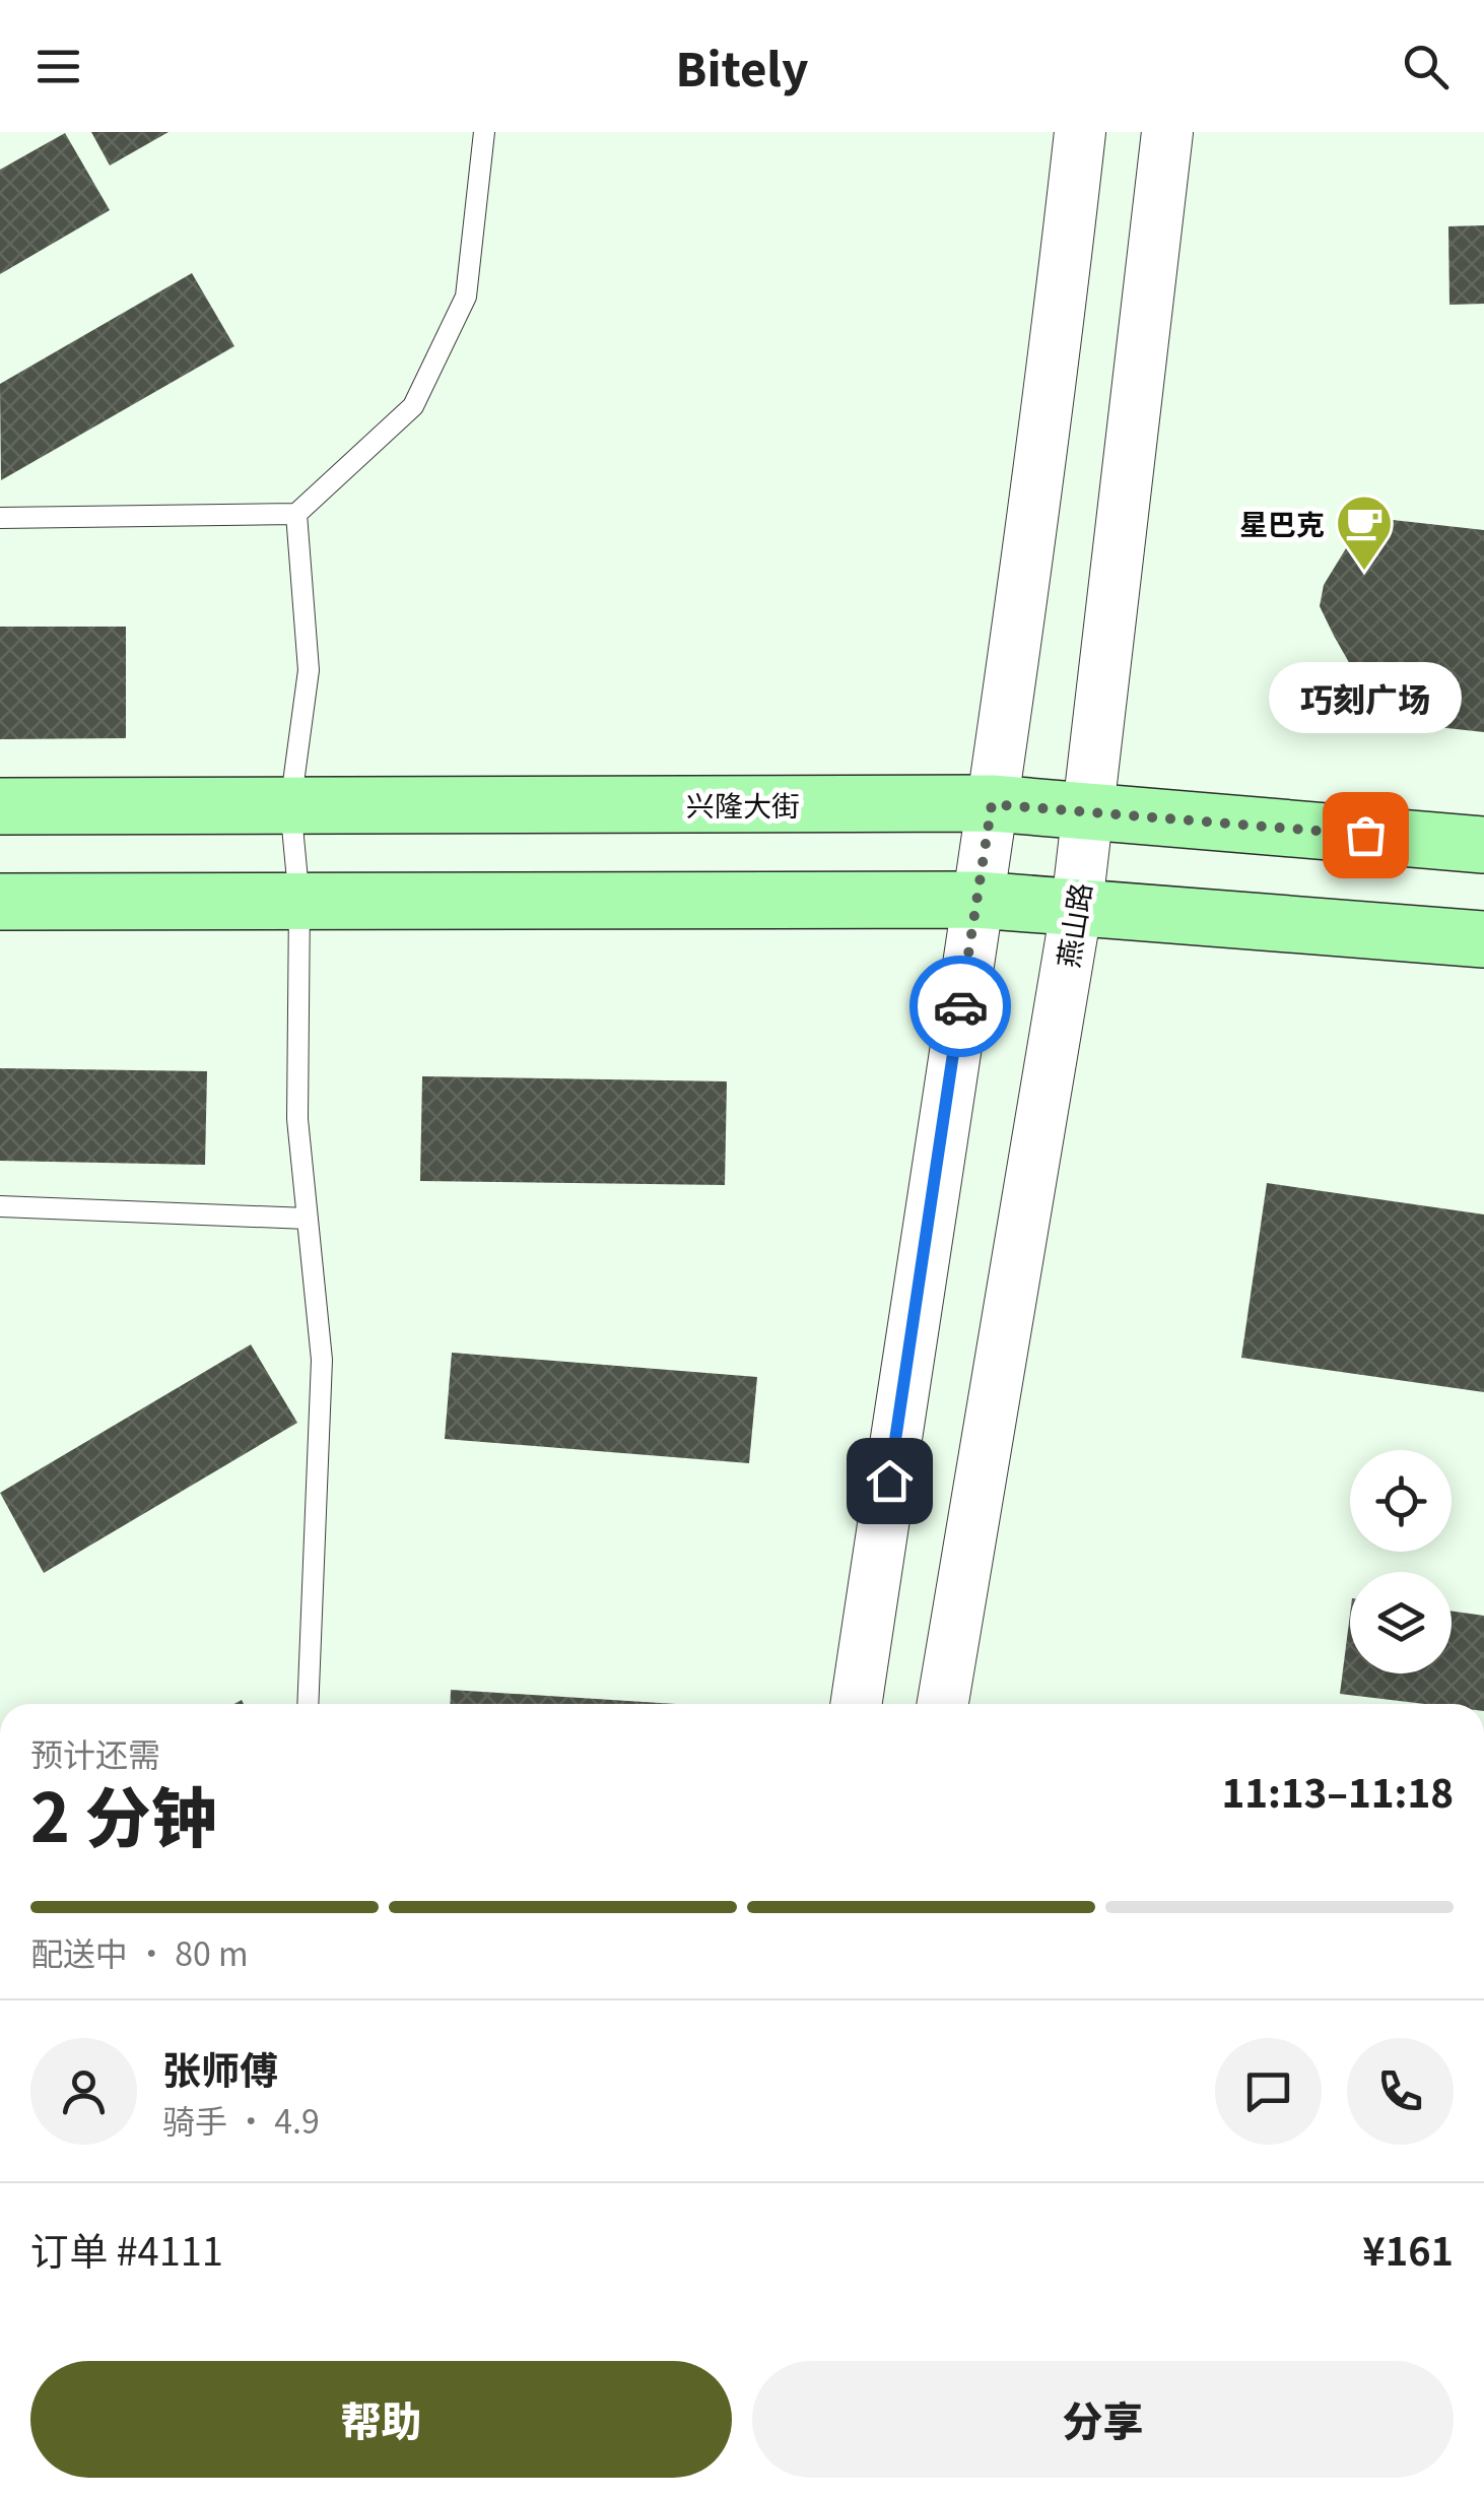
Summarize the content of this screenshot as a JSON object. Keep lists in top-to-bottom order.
{
  "streets": {
    "main road": ["兴隆大街"],
    "street": ["燕山路"]
  },
  "crossings": [
    ["兴隆大街", "燕山路"]
  ],
  "places": {
    "cafe": ["星巴克"],
    "other": ["巧刻广场"]
  },
  "page": {
    "header": "Bitely",
    "bubble": "巧刻广场",
    "heading": ["2 分钟", "预计还需", "11:13–11:18"],
    "panel": [
      "张师傅",
      "骑手 · 4.9",
      "订单 #4111",
      "¥161"
    ],
    "bar": "配送中 · 80 m",
    "buttons": ["帮助", "分享"]
  }
}
